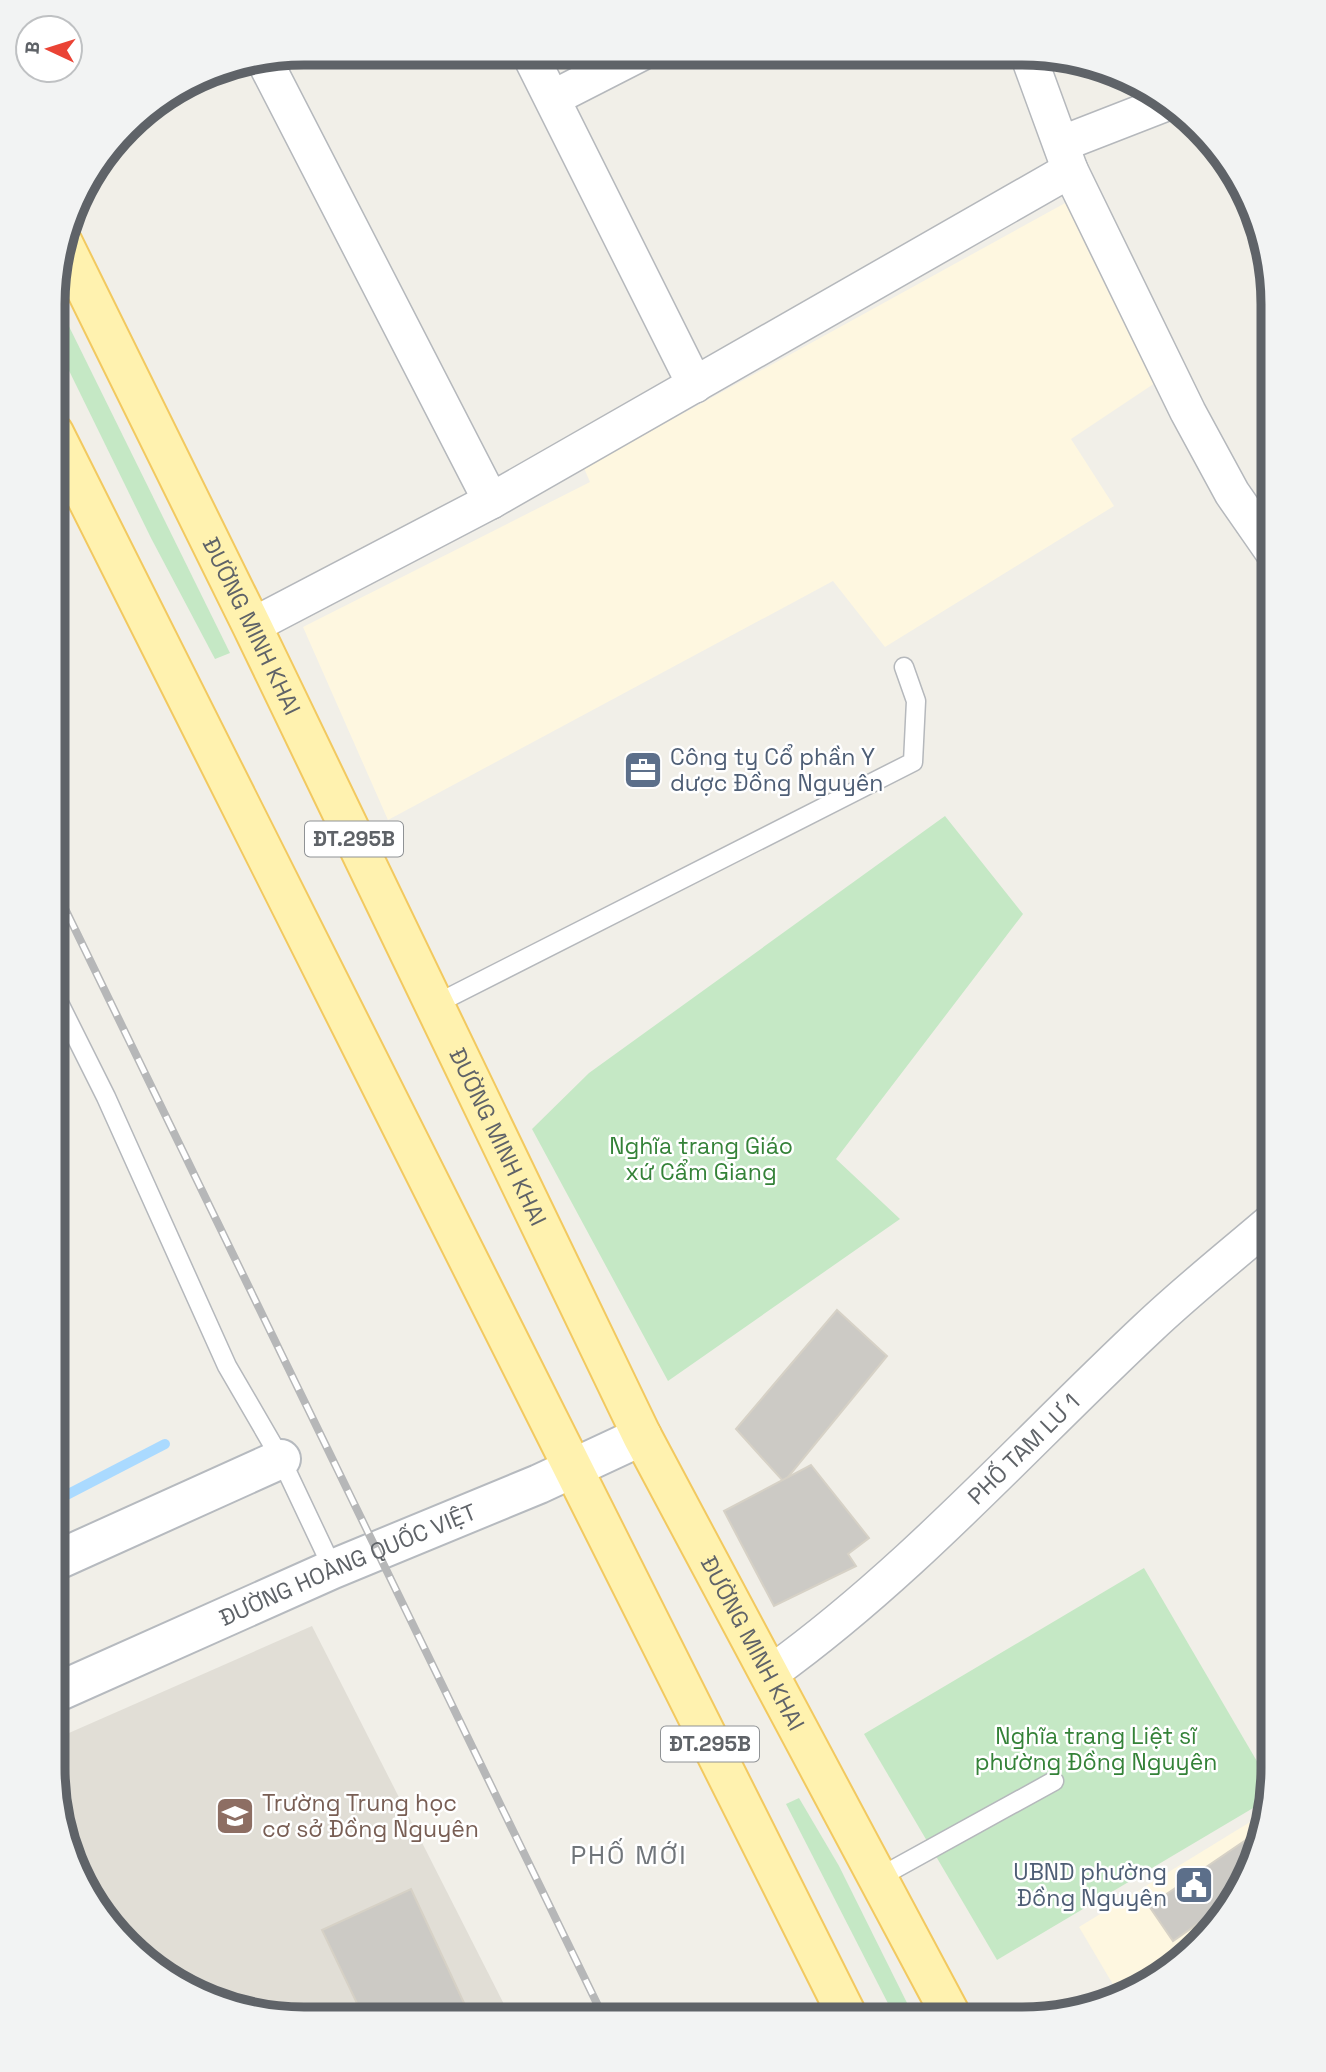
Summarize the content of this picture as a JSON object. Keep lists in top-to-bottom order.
{
  "streets": {
    "main road": ["ĐƯỜNG MINH KHAI", "ĐT.295B"],
    "street": ["PHỐ TAM LƯ 1", "ĐƯỜNG HOÀNG QUỐC VIỆT"]
  },
  "crossings": [
    ["ĐƯỜNG MINH KHAI", "PHỐ TAM LƯ 1"],
    ["ĐƯỜNG MINH KHAI", "ĐƯỜNG HOÀNG QUỐC VIỆT"],
    ["ĐT.295B", "ĐƯỜNG HOÀNG QUỐC VIỆT"]
  ],
  "districts": ["PHỐ MỚI"],
  "parks": ["Nghĩa trang Giáo xứ Cẩm Giang", "Nghĩa trang Liệt sĩ phường Đồng Nguyên"],
  "places": {
    "office": ["Công ty Cổ phần Y dược Đồng Nguyên"],
    "school or university": ["Trường Trung học cơ sở Đồng Nguyên"],
    "public building": ["UBND phường Đồng Nguyên"]
  },
  "north": "left"
}
